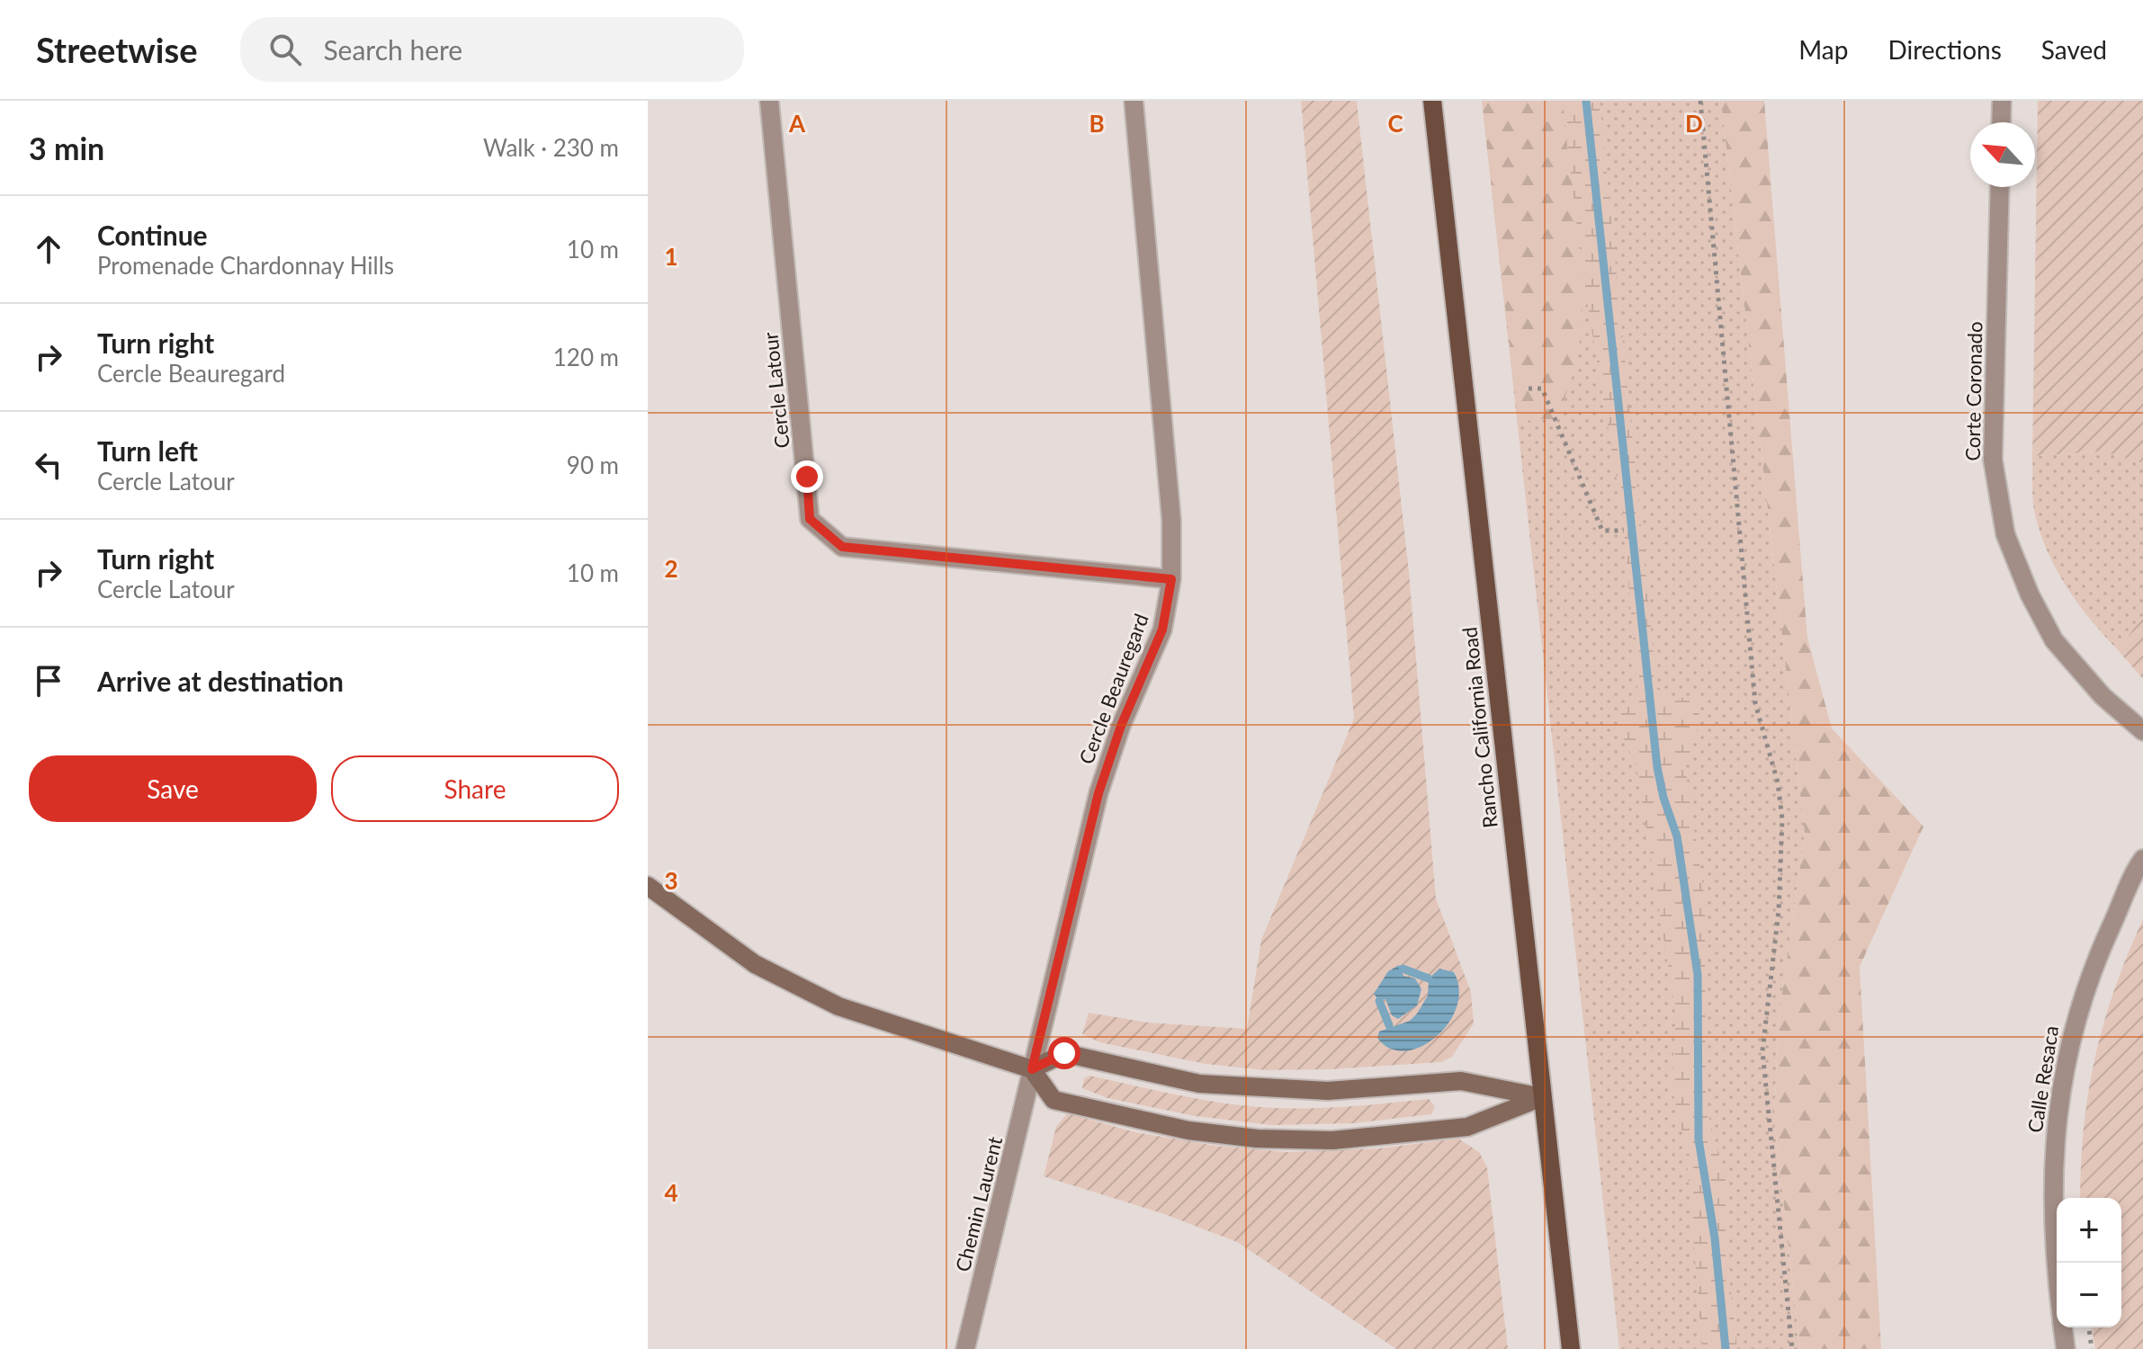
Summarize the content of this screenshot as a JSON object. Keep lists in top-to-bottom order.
{
  "streets": {
    "main road": ["Rancho California Road"],
    "street": [
      "Cercle Latour",
      "Corte Coronado",
      "Cercle Beauregard",
      "Calle Resaca",
      "Chemin Laurent"
    ]
  },
  "crossings": [
    ["Cercle Latour", "Cercle Beauregard"],
    ["Cercle Beauregard", "Chemin Laurent"]
  ],
  "north": "top left",
  "page": {
    "header": "Streetwise",
    "search": "Search here",
    "nav": ["Map", "Directions", "Saved"],
    "heading": ["3 min", "Walk · 230 m"],
    "list": [
      ["Continue", "Promenade Chardonnay Hills", "10 m"],
      ["Turn right", "Cercle Beauregard", "120 m"],
      ["Turn left", "Cercle Latour", "90 m"],
      ["Turn right", "Cercle Latour", "10 m"],
      "Arrive at destination"
    ],
    "buttons": ["Save", "Share"],
    "map_buttons": ["+", "−"]
  },
  "grid": {
    "columns": [
      "A",
      "B",
      "C",
      "D"
    ],
    "rows": [
      "1",
      "2",
      "3",
      "4"
    ]
  }
}
